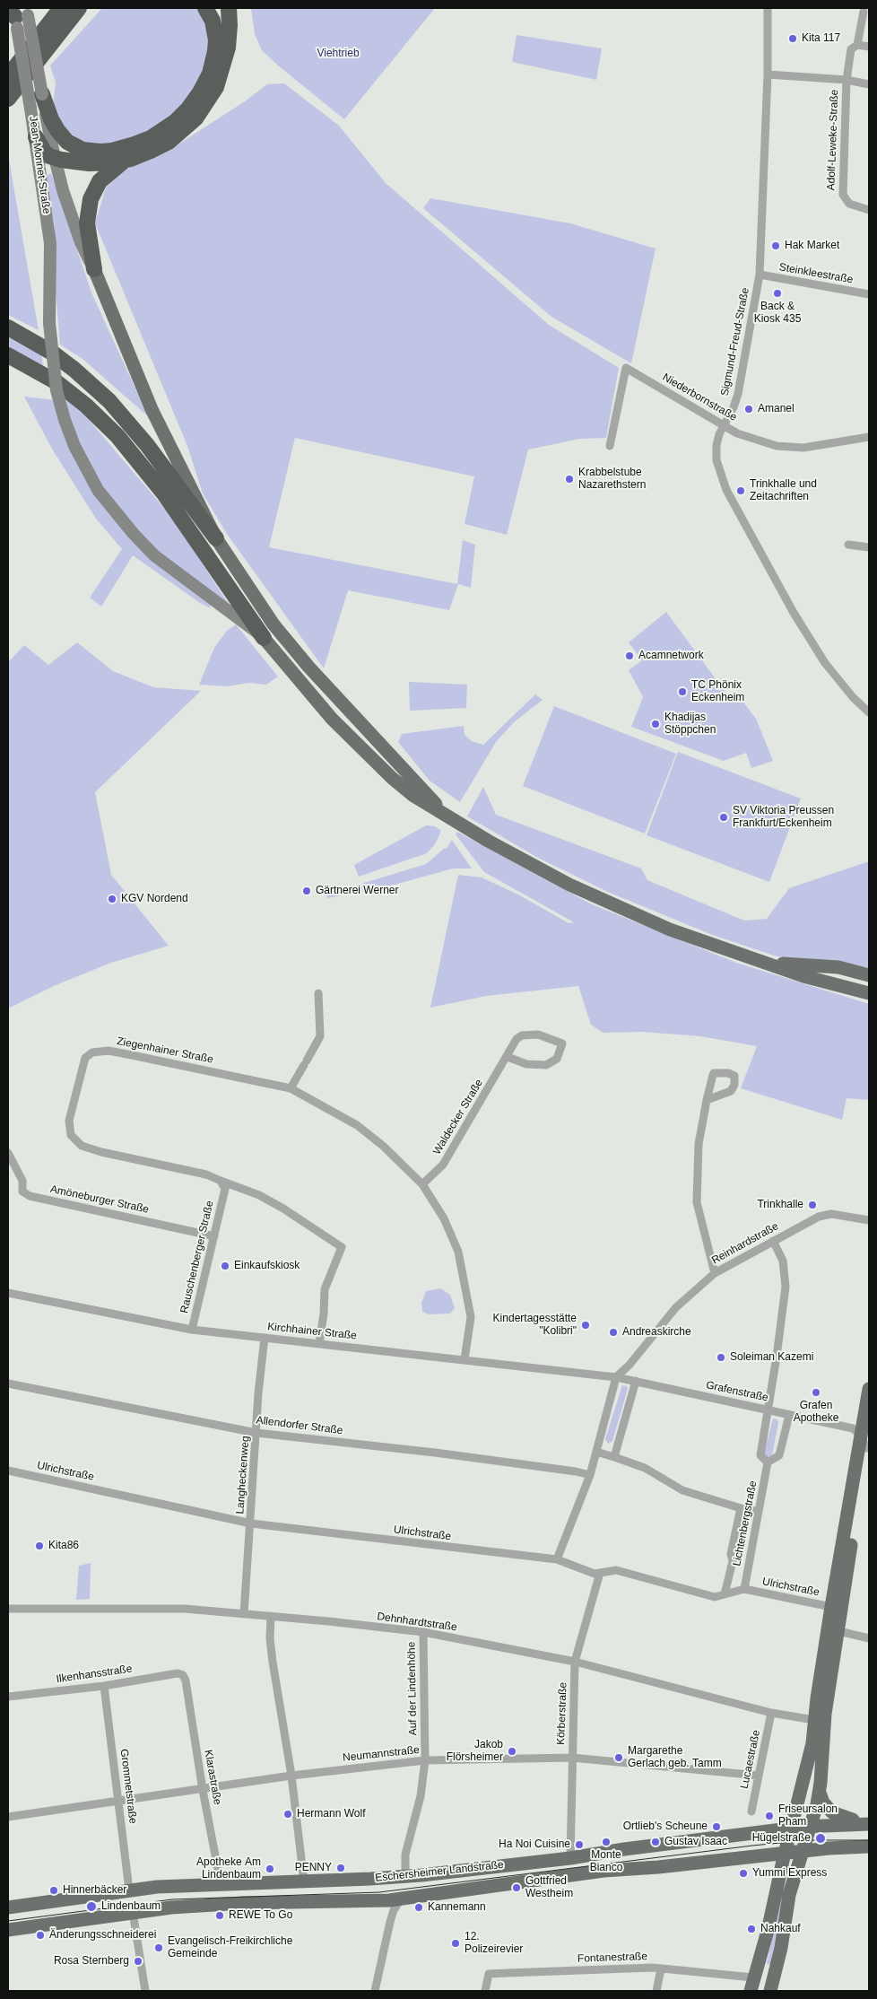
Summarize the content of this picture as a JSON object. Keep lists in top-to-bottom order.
{
  "streets": {
    "main road": ["Jean-Monnet-Straße", "Eschersheimer Landstraße"],
    "street": [
      "Adolf-Leweke-Straße",
      "Steinkleestraße",
      "Sigmund-Freud-Straße",
      "Niederbornstraße",
      "Ziegenhainer Straße",
      "Waldecker Straße",
      "Amöneburger Straße",
      "Reinhardstraße",
      "Rauschenberger Straße",
      "Kirchhainer Straße",
      "Grafenstraße",
      "Allendorfer Straße",
      "Ulrichstraße",
      "Langheckenweg",
      "Lichtenbergstraße",
      "Dehnhardtstraße",
      "Ilkenhansstraße",
      "Auf der Lindenhöhe",
      "Körberstraße",
      "Neumannstraße",
      "Lucaestraße",
      "Klarastraße",
      "Grommetstraße",
      "Fontanestraße"
    ]
  },
  "crossings": [
    ["Adolf-Leweke-Straße", "Sigmund-Freud-Straße"],
    ["Steinkleestraße", "Sigmund-Freud-Straße"],
    ["Sigmund-Freud-Straße", "Niederbornstraße"],
    ["Ziegenhainer Straße", "Waldecker Straße"],
    ["Ziegenhainer Straße", "Rauschenberger Straße"],
    ["Ziegenhainer Straße", "Kirchhainer Straße"],
    ["Amöneburger Straße", "Rauschenberger Straße"],
    ["Reinhardstraße", "Kirchhainer Straße"],
    ["Reinhardstraße", "Grafenstraße"],
    ["Reinhardstraße", "Lichtenbergstraße"],
    ["Rauschenberger Straße", "Kirchhainer Straße"],
    ["Kirchhainer Straße", "Grafenstraße"],
    ["Kirchhainer Straße", "Langheckenweg"],
    ["Grafenstraße", "Lichtenbergstraße"],
    ["Allendorfer Straße", "Langheckenweg"],
    ["Ulrichstraße", "Langheckenweg"],
    ["Ulrichstraße", "Lichtenbergstraße"],
    ["Ulrichstraße", "Körberstraße"],
    ["Langheckenweg", "Dehnhardtstraße"],
    ["Dehnhardtstraße", "Auf der Lindenhöhe"],
    ["Dehnhardtstraße", "Körberstraße"],
    ["Dehnhardtstraße", "Lucaestraße"],
    ["Ilkenhansstraße", "Klarastraße"],
    ["Ilkenhansstraße", "Grommetstraße"],
    ["Auf der Lindenhöhe", "Neumannstraße"],
    ["Auf der Lindenhöhe", "Eschersheimer Landstraße"],
    ["Körberstraße", "Neumannstraße"],
    ["Körberstraße", "Eschersheimer Landstraße"],
    ["Neumannstraße", "Lucaestraße"],
    ["Neumannstraße", "Klarastraße"],
    ["Neumannstraße", "Grommetstraße"],
    ["Klarastraße", "Eschersheimer Landstraße"],
    ["Grommetstraße", "Eschersheimer Landstraße"]
  ],
  "parks": ["Viehtrieb"],
  "places": [
    "Kita 117",
    "Hak Market",
    "Back & Kiosk 435",
    "Amanel",
    "Krabbelstube Nazarethstern",
    "Trinkhalle und Zeitachriften",
    "Acamnetwork",
    "TC Phönix Eckenheim",
    "Khadijas Stöppchen",
    "SV Viktoria Preussen Frankfurt/Eckenheim",
    "Gärtnerei Werner",
    "KGV Nordend",
    "Trinkhalle",
    "Einkaufskiosk",
    "Kindertagesstätte \"Kolibri\"",
    "Andreaskirche",
    "Soleiman Kazemi",
    "Grafen Apotheke",
    "Kita86",
    "Jakob Flörsheimer",
    "Margarethe Gerlach geb. Tamm",
    "Hermann Wolf",
    "Friseursalon Pham",
    "Ortlieb's Scheune",
    "Hügelstraße",
    "Monte Bianco",
    "Gustav Isaac",
    "Ha Noi Cuisine",
    "PENNY",
    "Apotheke Am Lindenbaum",
    "Yummi Express",
    "Gottfried Westheim",
    "Hinnerbäcker",
    "Lindenbaum",
    "Kannemann",
    "REWE To Go",
    "Nahkauf",
    "Änderungsschneiderei",
    "12. Polizeirevier",
    "Evangelisch-Freikirchliche Gemeinde",
    "Rosa Sternberg"
  ]
}
